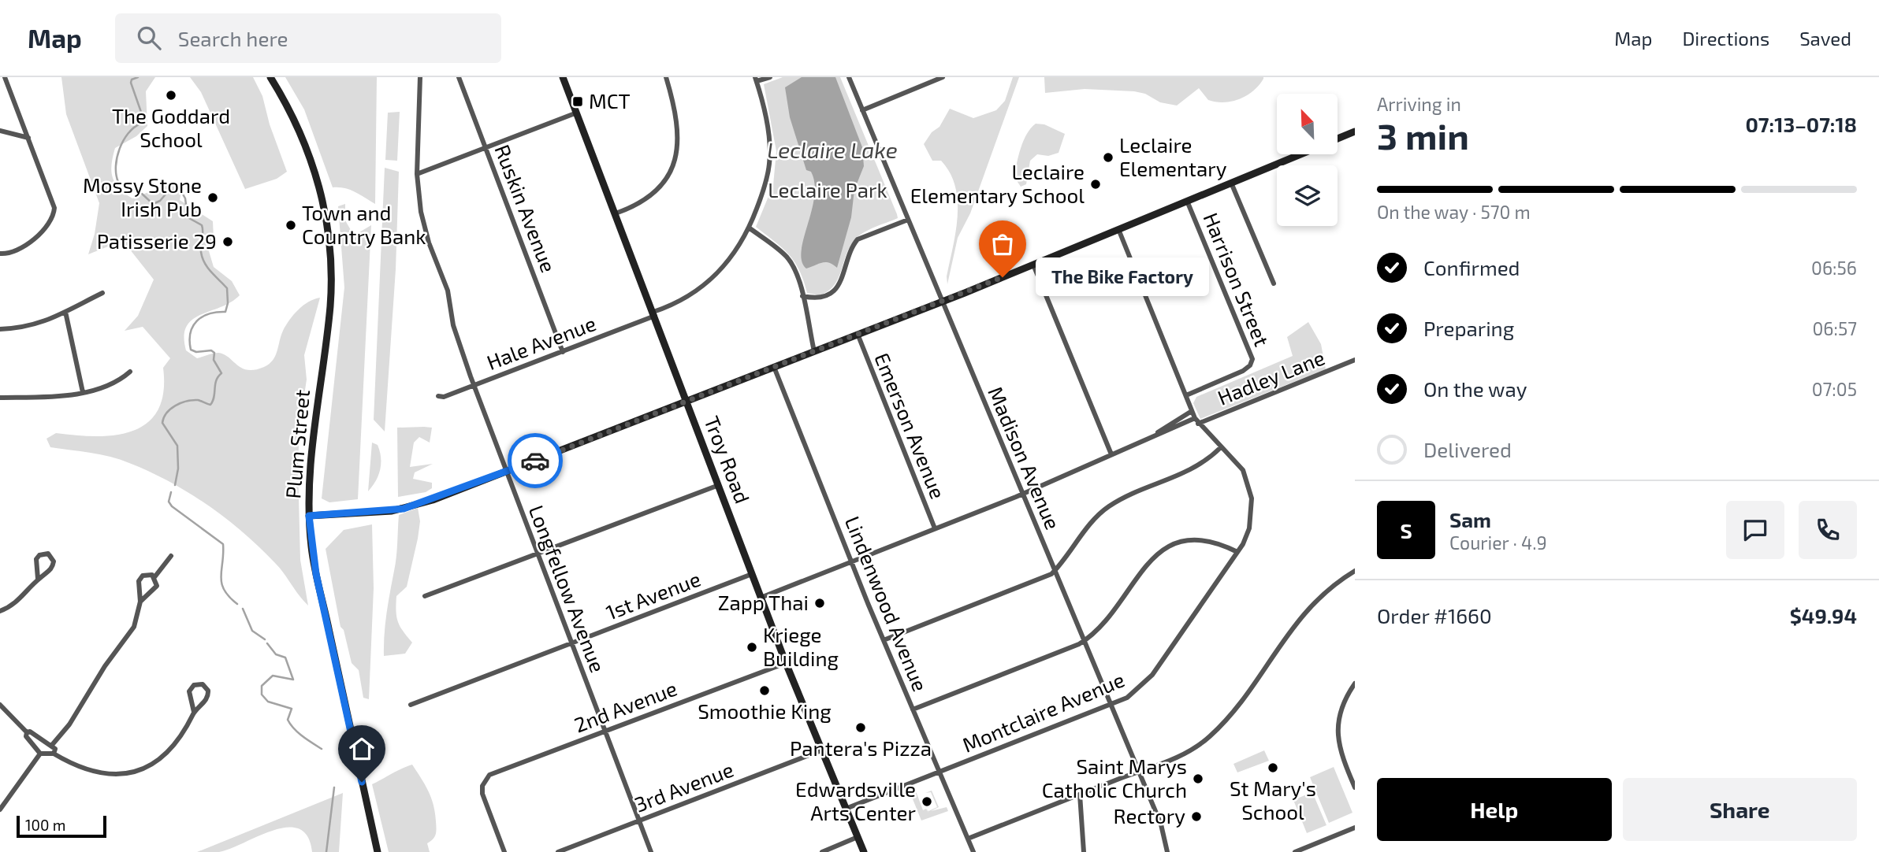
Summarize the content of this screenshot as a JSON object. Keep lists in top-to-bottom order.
{
  "streets": {
    "main road": ["Plum Street", "Troy Road"],
    "street": [
      "Ruskin Avenue",
      "Harrison Street",
      "Hale Avenue",
      "Hadley Lane",
      "Emerson Avenue",
      "Madison Avenue",
      "Longfellow Avenue",
      "1st Avenue",
      "Lindenwood Avenue",
      "2nd Avenue",
      "Montclaire Avenue",
      "3rd Avenue"
    ]
  },
  "crossings": [
    ["Ruskin Avenue", "Hale Avenue"],
    ["Hale Avenue", "Troy Road"],
    ["Hale Avenue", "Longfellow Avenue"],
    ["Hadley Lane", "Montclaire Avenue"],
    ["Madison Avenue", "Montclaire Avenue"],
    ["Troy Road", "1st Avenue"],
    ["Troy Road", "2nd Avenue"],
    ["Troy Road", "Montclaire Avenue"],
    ["Troy Road", "3rd Avenue"],
    ["Longfellow Avenue", "1st Avenue"],
    ["Longfellow Avenue", "2nd Avenue"],
    ["Longfellow Avenue", "3rd Avenue"],
    ["Lindenwood Avenue", "Montclaire Avenue"]
  ],
  "water": ["Leclaire Lake"],
  "parks": ["Leclaire Park"],
  "places": {
    "other": [
      "The Goddard School",
      "Leclaire Elementary",
      "Leclaire Elementary School",
      "Mossy Stone Irish Pub",
      "Town and Country Bank",
      "Patisserie 29",
      "The Bike Factory",
      "Zapp Thai",
      "Kriege Building",
      "Smoothie King",
      "Pantera's Pizza",
      "St Mary's School",
      "Saint Marys Catholic Church",
      "Edwardsville Arts Center",
      "Rectory"
    ],
    "transit": ["MCT"]
  },
  "scale_bar": "100 m",
  "north": "top left",
  "page": {
    "header": "Map",
    "search": "Search here",
    "nav": ["Map", "Directions", "Saved"],
    "heading": ["3 min", "Arriving in", "07:13–07:18"],
    "panel": [
      "Sam",
      "Courier · 4.9",
      "Order #1660",
      "$49.94"
    ],
    "bar": "On the way · 570 m",
    "list": [
      ["Confirmed", "06:56"],
      ["Preparing", "06:57"],
      ["On the way", "07:05"],
      "Delivered"
    ],
    "bubble": "The Bike Factory",
    "round": "S",
    "buttons": ["Help", "Share"],
    "scale": "100 m"
  }
}
